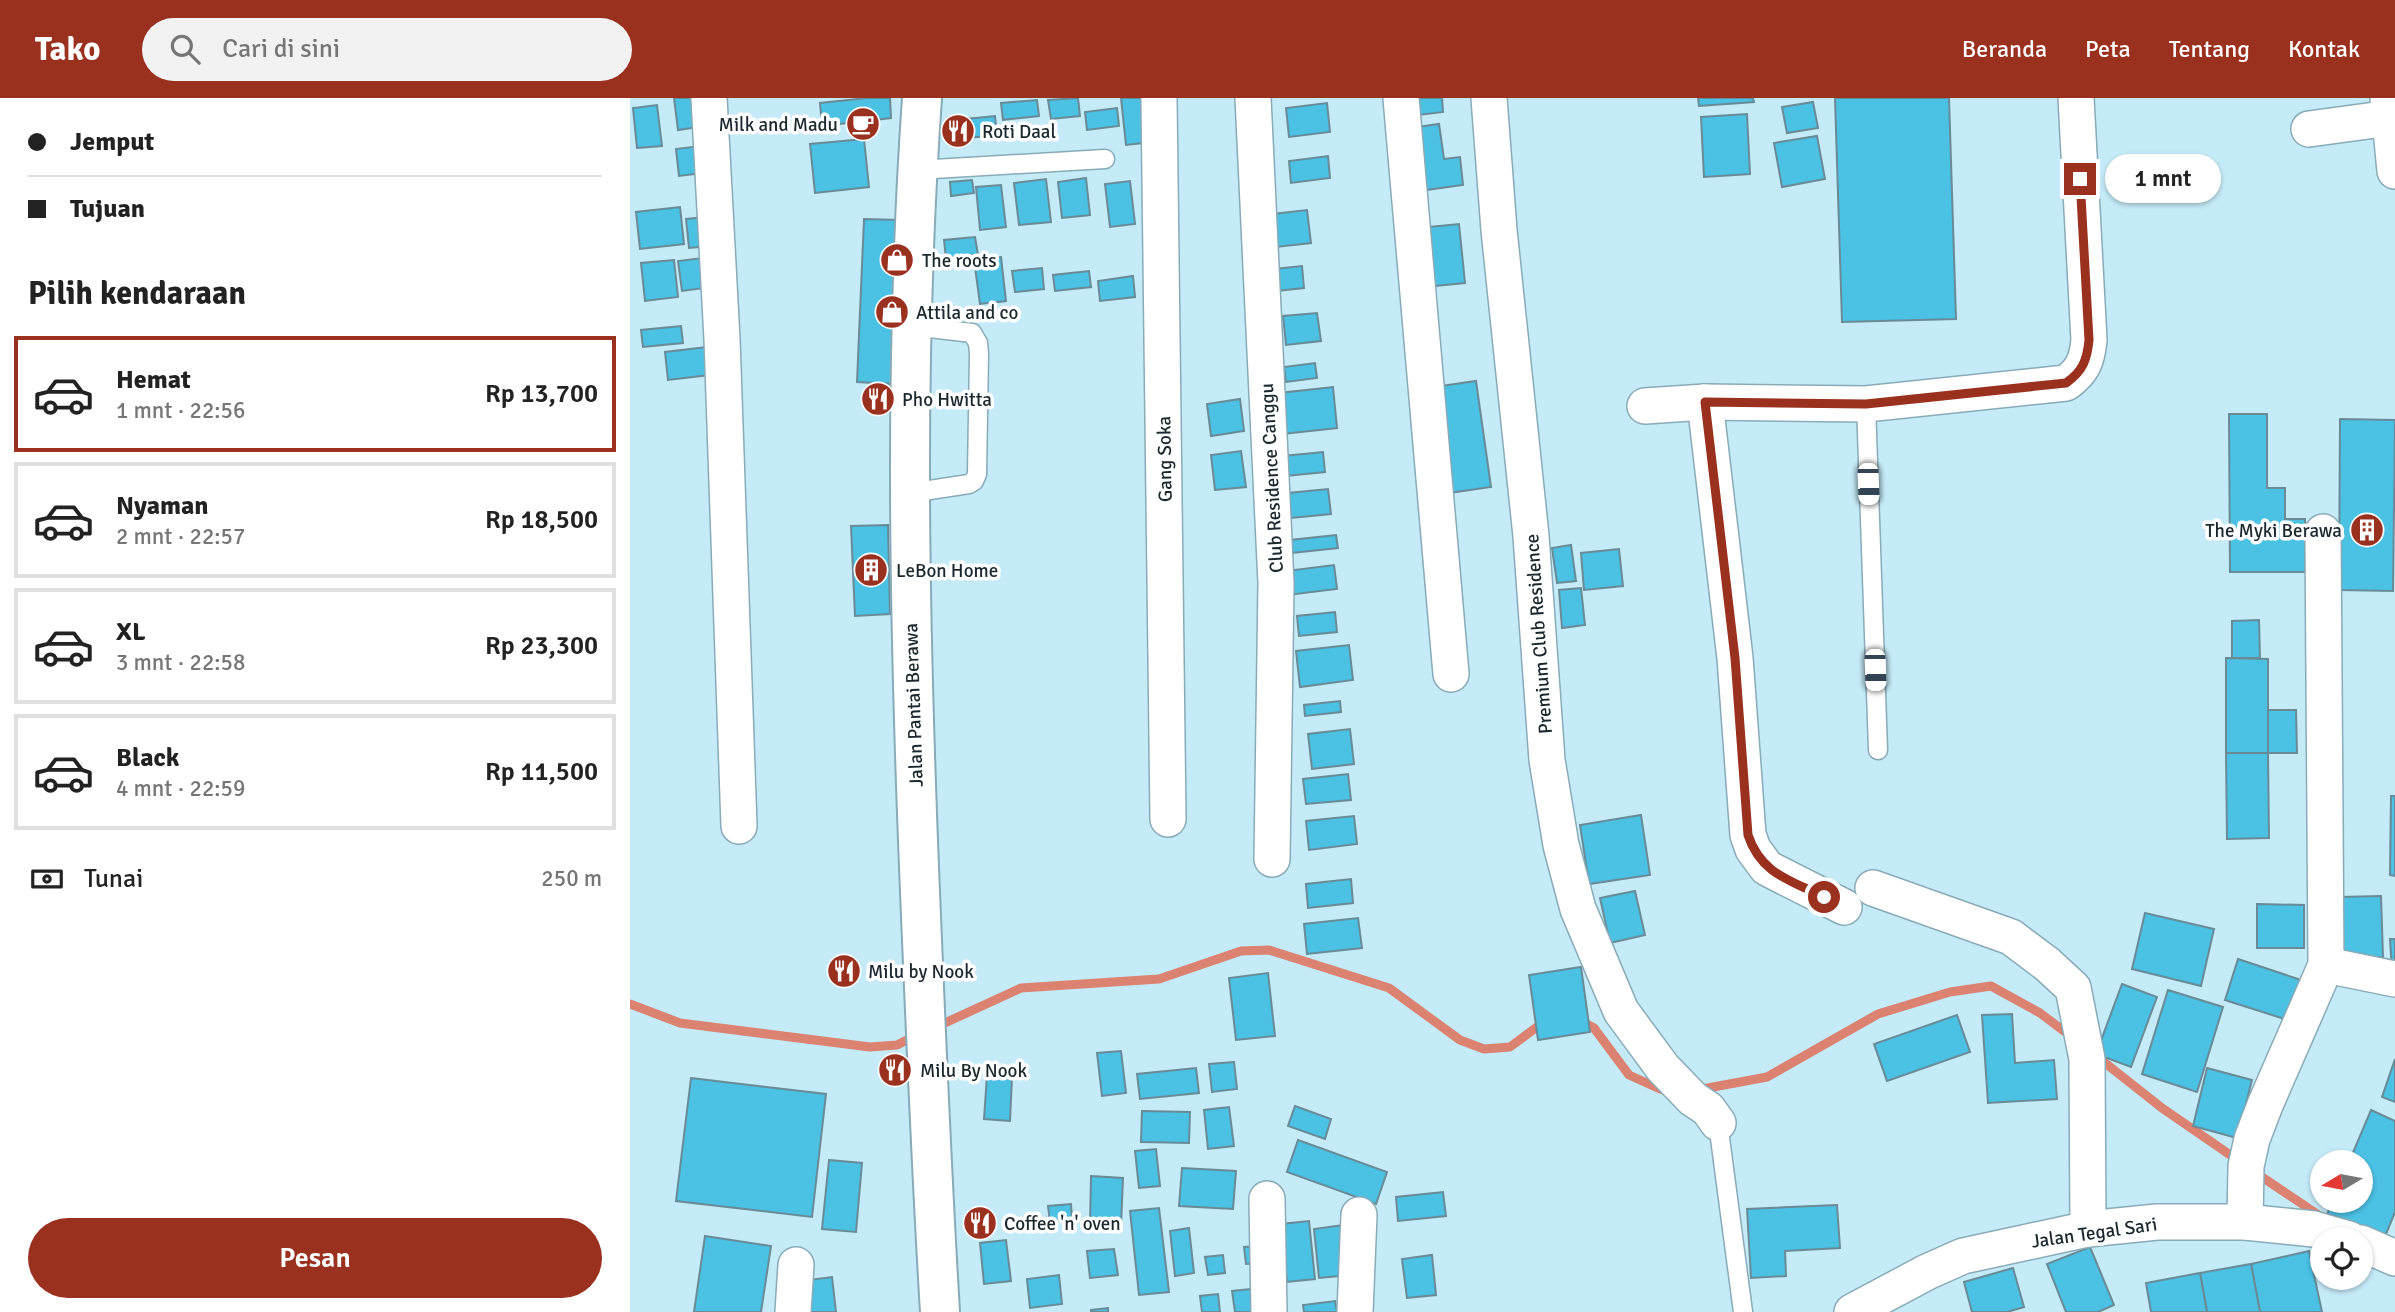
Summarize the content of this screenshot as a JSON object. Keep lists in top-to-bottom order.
{
  "streets": {
    "street": [
      "Gang Soka",
      "Club Residence Canggu",
      "Premium Club Residence",
      "Jalan Pantai Berawa",
      "Jalan Tegal Sari"
    ]
  },
  "places": {
    "cafe": ["Milk and Madu"],
    "restaurant": [
      "Roti Daal",
      "Pho Hwitta",
      "Milu by Nook",
      "Milu By Nook",
      "Coffee 'n' oven"
    ],
    "shop": ["The roots", "Attila and co"],
    "building": ["The Myki Berawa", "LeBon Home"]
  },
  "north": "left",
  "page": {
    "header": "Tako",
    "search": "Cari di sini",
    "nav": [
      "Beranda",
      "Peta",
      "Tentang",
      "Kontak"
    ],
    "banner": ["Jemput", "Tujuan"],
    "bubble": "1 mnt",
    "heading": "Pilih kendaraan",
    "list": [
      {
        "name": "Hemat",
        "note": "1 mnt · 22:56",
        "value": "Rp 13,700"
      },
      {
        "name": "Nyaman",
        "note": "2 mnt · 22:57",
        "value": "Rp 18,500"
      },
      {
        "name": "XL",
        "note": "3 mnt · 22:58",
        "value": "Rp 23,300"
      },
      {
        "name": "Black",
        "note": "4 mnt · 22:59",
        "value": "Rp 11,500"
      }
    ],
    "pay": ["Tunai", "250 m"],
    "buttons": "Pesan"
  }
}
